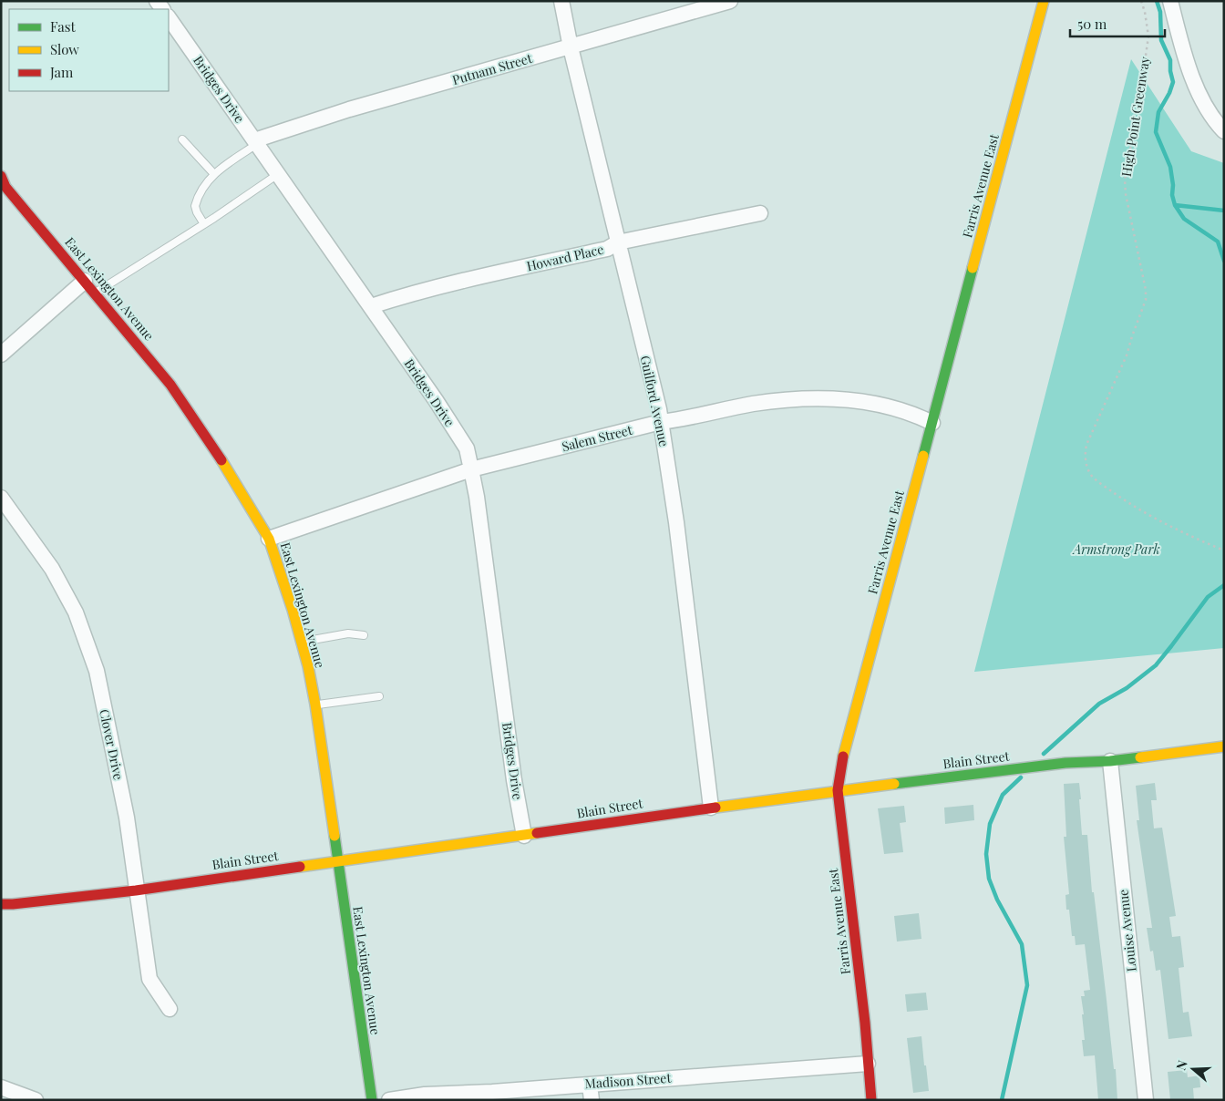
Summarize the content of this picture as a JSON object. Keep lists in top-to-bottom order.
{
  "streets": {
    "street": [
      "Putnam Street",
      "Bridges Drive",
      "Farris Avenue East",
      "Howard Place",
      "East Lexington Avenue",
      "Guilford Avenue",
      "Salem Street",
      "Clover Drive",
      "Blain Street",
      "Louise Avenue",
      "Madison Street"
    ],
    "path": ["High Point Greenway"]
  },
  "crossings": [
    ["Putnam Street", "Bridges Drive"],
    ["Putnam Street", "Guilford Avenue"],
    ["Bridges Drive", "Howard Place"],
    ["Bridges Drive", "Salem Street"],
    ["Bridges Drive", "Blain Street"],
    ["Farris Avenue East", "Salem Street"],
    ["Farris Avenue East", "Blain Street"],
    ["Farris Avenue East", "Madison Street"],
    ["Howard Place", "Guilford Avenue"],
    ["East Lexington Avenue", "Salem Street"],
    ["East Lexington Avenue", "Blain Street"],
    ["Guilford Avenue", "Salem Street"],
    ["Guilford Avenue", "Blain Street"],
    ["Clover Drive", "Blain Street"],
    ["Blain Street", "Louise Avenue"]
  ],
  "parks": ["Armstrong Park"],
  "legend": ["Fast", "Slow", "Jam"],
  "scale_bar": "50 m",
  "north": "left"
}
